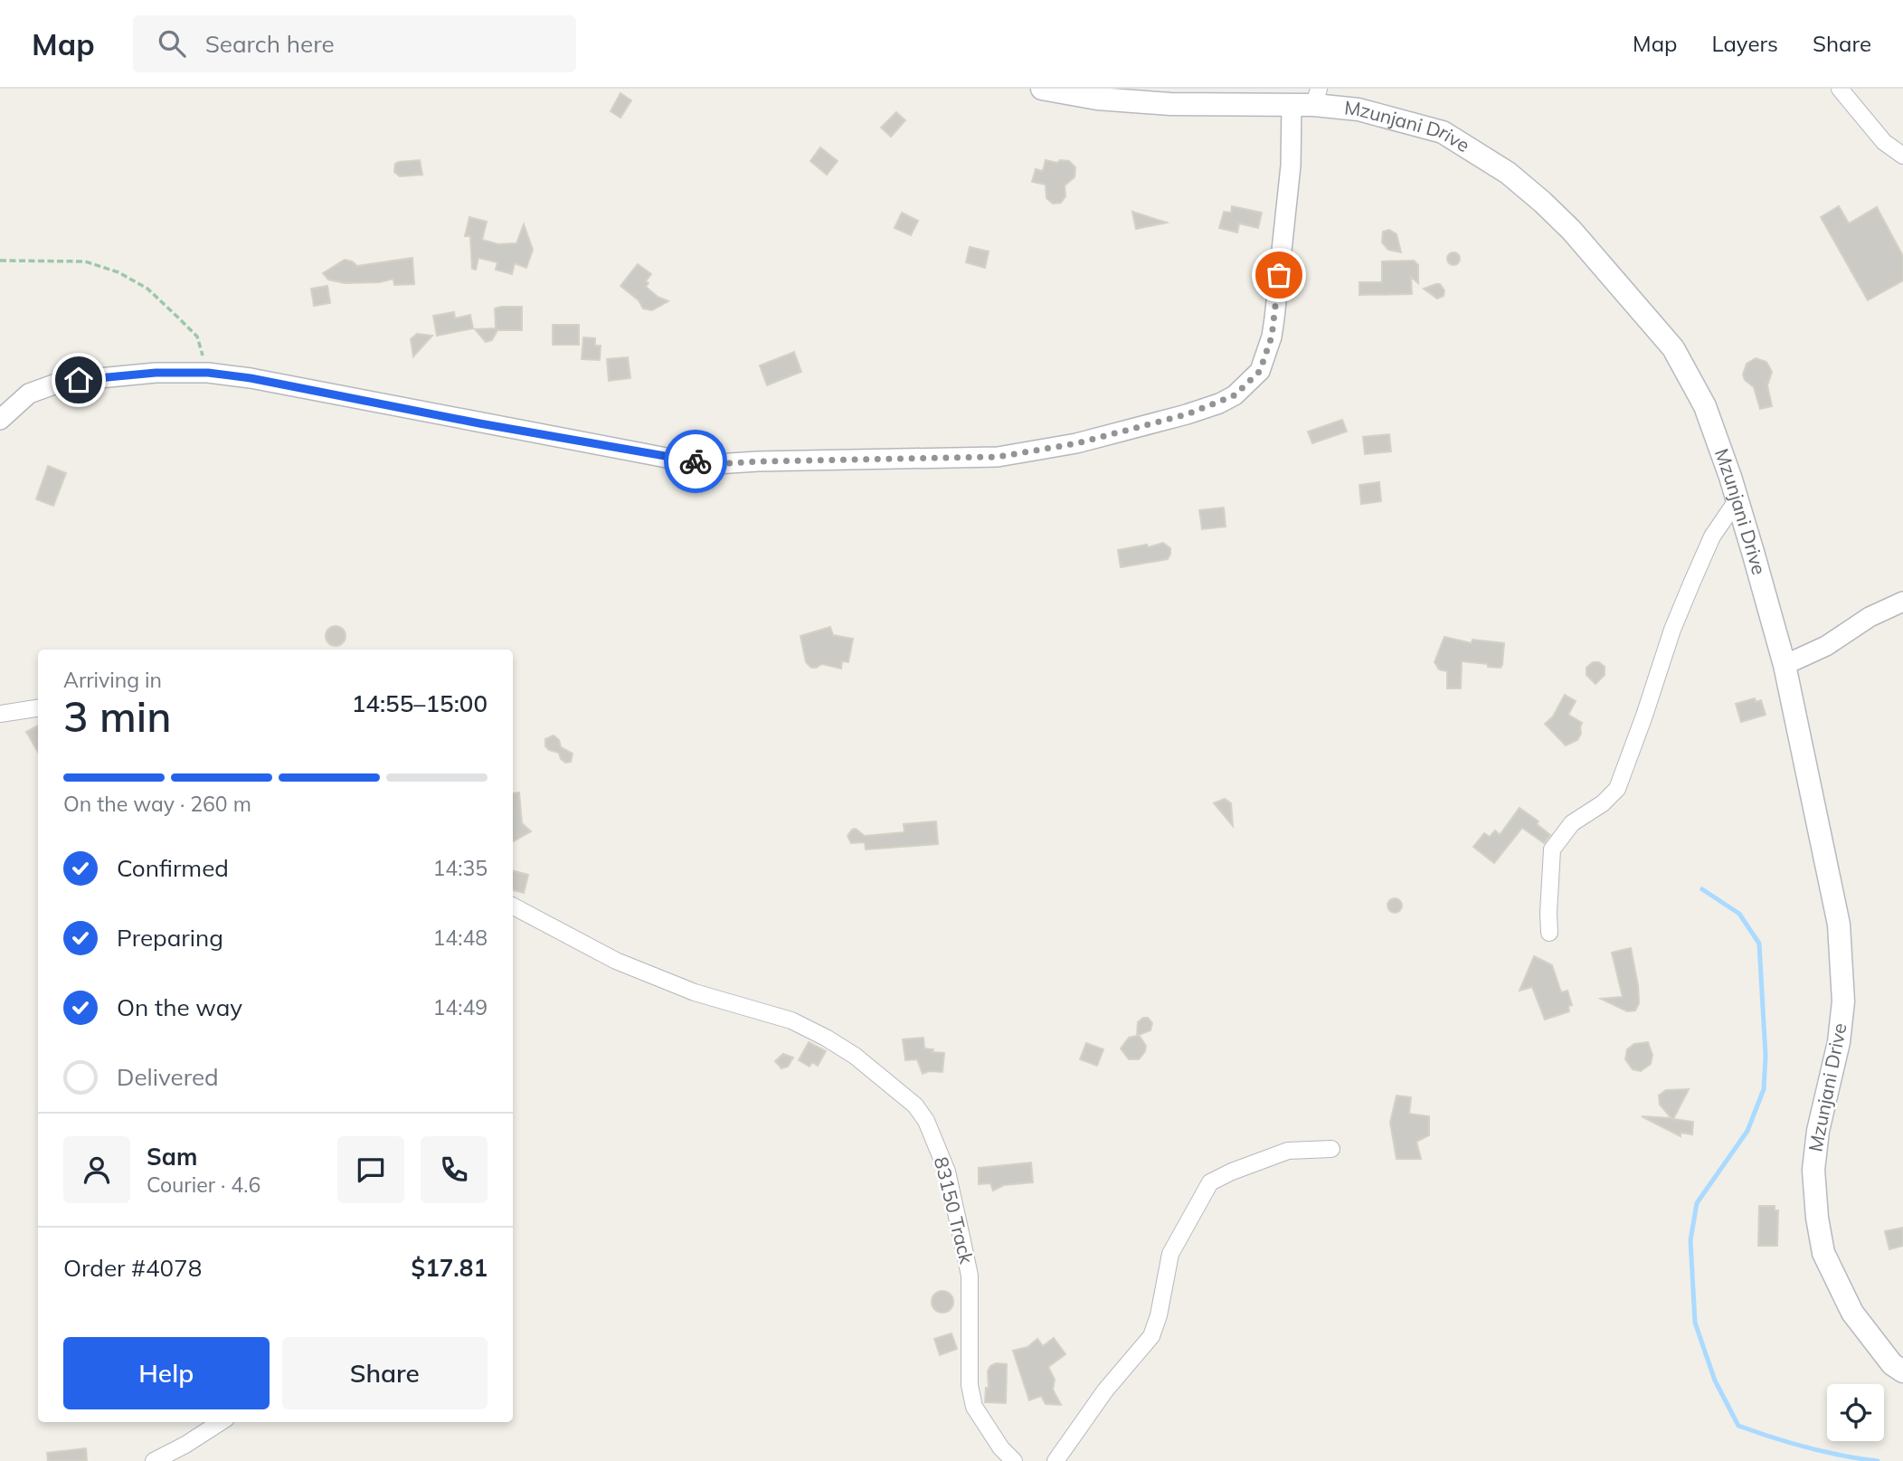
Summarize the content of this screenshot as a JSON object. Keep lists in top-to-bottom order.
{
  "streets": {
    "main road": ["Mzunjani Drive"],
    "street": ["83150 Track"]
  },
  "page": {
    "header": "Map",
    "search": "Search here",
    "nav": ["Map", "Layers", "Share"],
    "heading": ["3 min", "Arriving in", "14:55–15:00"],
    "panel": [
      "Sam",
      "Courier · 4.6",
      "Order #4078",
      "$17.81"
    ],
    "bar": "On the way · 260 m",
    "list": [
      ["Confirmed", "14:35"],
      ["Preparing", "14:48"],
      ["On the way", "14:49"],
      "Delivered"
    ],
    "buttons": ["Help", "Share"]
  }
}
